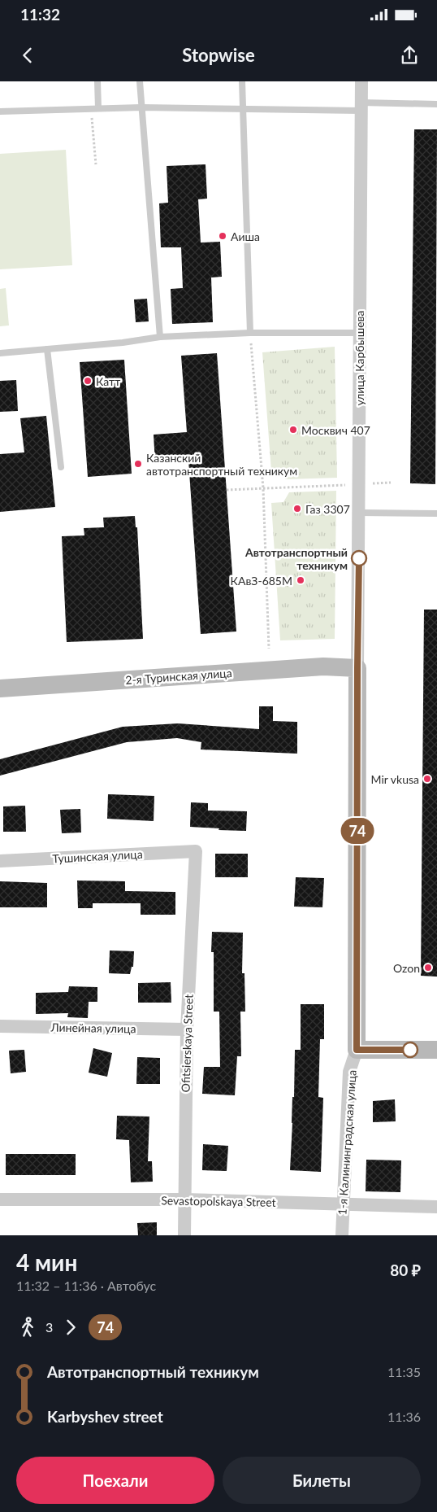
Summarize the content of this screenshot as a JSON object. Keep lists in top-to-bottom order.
{
  "streets": {
    "street": [
      "улица Карбышева",
      "2-я Туринская улица",
      "Тушинская улица",
      "Линейная улица",
      "Ofitsierskaya Street",
      "1-я Калининградская улица",
      "Sevastopolskaya Street"
    ]
  },
  "crossings": [
    ["улица Карбышева", "2-я Туринская улица"],
    ["улица Карбышева", "1-я Калининградская улица"],
    ["Тушинская улица", "Ofitsierskaya Street"],
    ["Линейная улица", "Ofitsierskaya Street"],
    ["Ofitsierskaya Street", "Sevastopolskaya Street"],
    ["1-я Калининградская улица", "Sevastopolskaya Street"]
  ],
  "places": [
    "Аиша",
    "Катт",
    "Москвич 407",
    "Казанский автотранспортный техникум",
    "Газ 3307",
    "Автотранспортный техникум",
    "КАвЗ-685М",
    "Mir vkusa",
    "Ozon"
  ],
  "lines": ["bus line 74"],
  "page": {
    "status": "11:32",
    "header": "Stopwise",
    "on_map": "74",
    "heading": ["4 мин", "11:32 – 11:36 · Автобус", "80 ₽"],
    "legs": ["3", "74"],
    "list": [
      {
        "name": "Автотранспортный техникум",
        "value": "11:35"
      },
      {
        "name": "Karbyshev street",
        "value": "11:36"
      }
    ],
    "buttons": ["Поехали", "Билеты"]
  }
}
